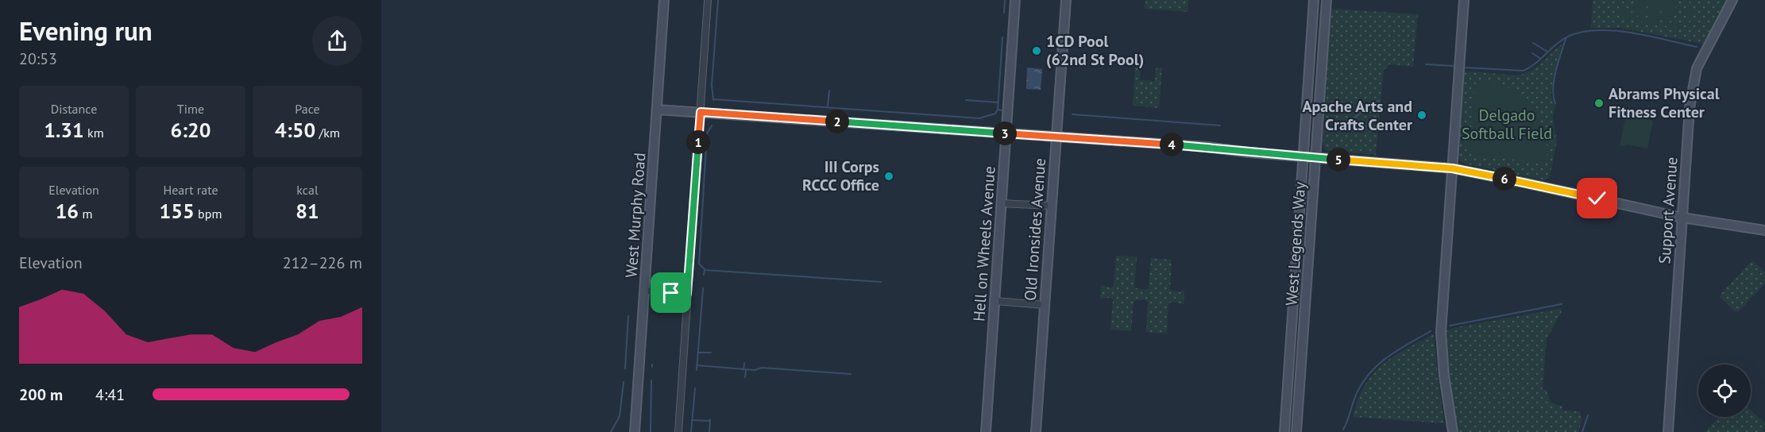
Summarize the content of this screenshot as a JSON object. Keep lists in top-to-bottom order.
{
  "streets": {
    "street": [
      "Support Avenue",
      "West Murphy Road",
      "Old Ironsides Avenue",
      "Hell on Wheels Avenue",
      "West Legends Way"
    ]
  },
  "parks": ["Delgado Softball Field"],
  "places": [
    "1CD Pool (62nd St Pool)",
    "Abrams Physical Fitness Center",
    "Apache Arts and Crafts Center",
    "III Corps RCCC Office"
  ],
  "page": {
    "heading": ["Evening run", "20:53"],
    "stats": [
      ["Distance", "1.31 km"],
      ["Time", "6:20"],
      ["Pace", "4:50 /km"],
      ["Elevation", "16 m"],
      ["Heart rate", "155 bpm"],
      ["kcal", "81"]
    ],
    "pins": [
      "2",
      "3",
      "1",
      "4",
      "5",
      "6"
    ],
    "chart": ["Elevation", "212–226 m"],
    "list": [
      {
        "name": "200 m",
        "note": "4:41"
      }
    ]
  }
}
